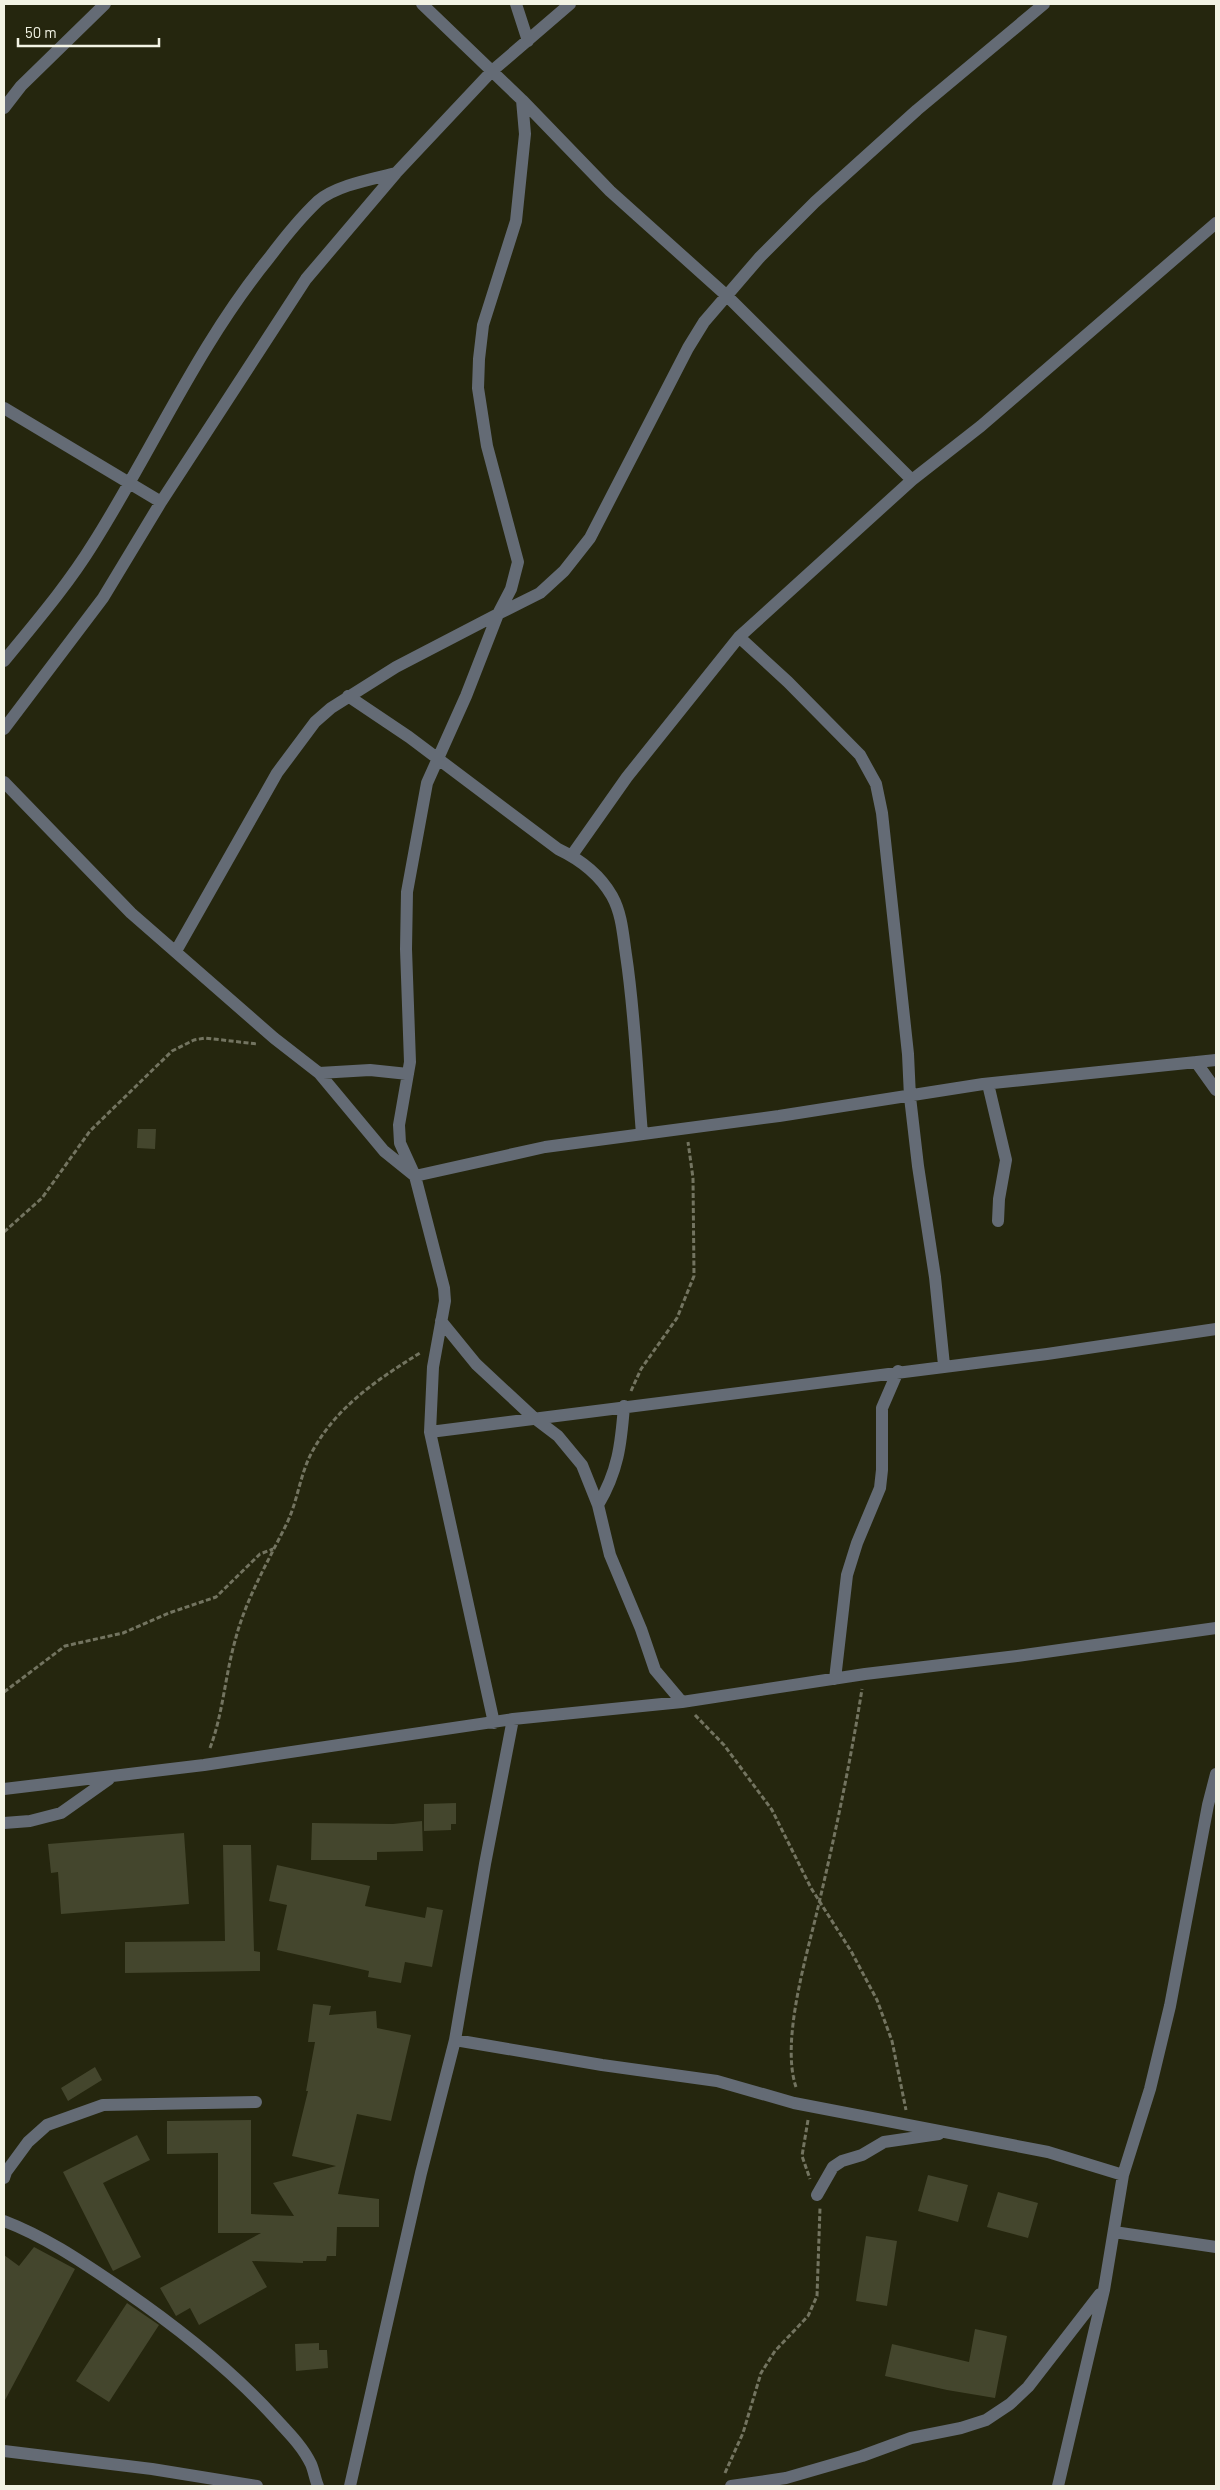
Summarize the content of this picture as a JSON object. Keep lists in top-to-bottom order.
{
  "scale_bar": "50 m"
}
